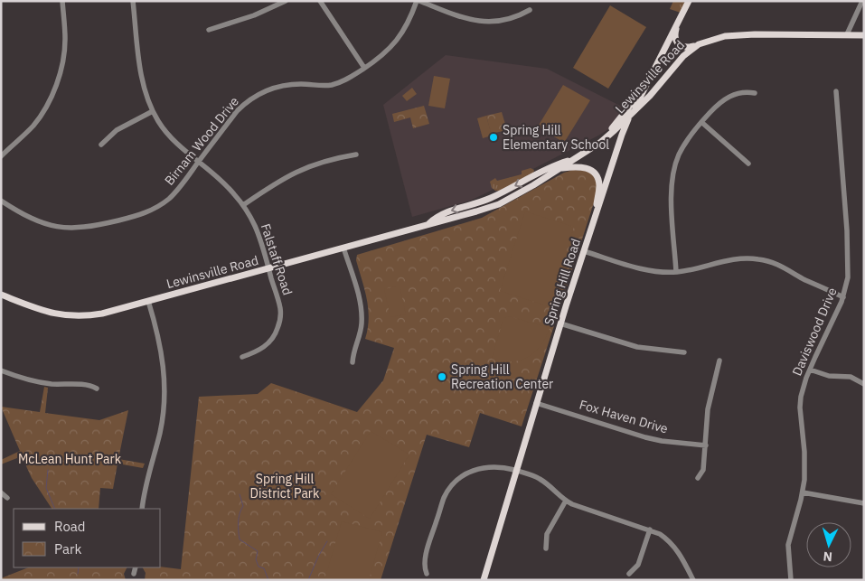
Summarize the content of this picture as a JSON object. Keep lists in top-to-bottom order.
{
  "streets": {
    "main road": ["Lewinsville Road", "Spring Hill Road"],
    "street": [
      "Birnam Wood Drive",
      "Falstaff Road",
      "Daviswood Drive",
      "Fox Haven Drive"
    ]
  },
  "crossings": [
    ["Lewinsville Road", "Falstaff Road"],
    ["Lewinsville Road", "Spring Hill Road"],
    ["Birnam Wood Drive", "Falstaff Road"],
    ["Spring Hill Road", "Fox Haven Drive"]
  ],
  "parks": ["McLean Hunt Park", "Spring Hill District Park"],
  "places": ["Spring Hill Elementary School", "Spring Hill Recreation Center"],
  "legend": ["Road", "Park"],
  "north": "bottom"
}
